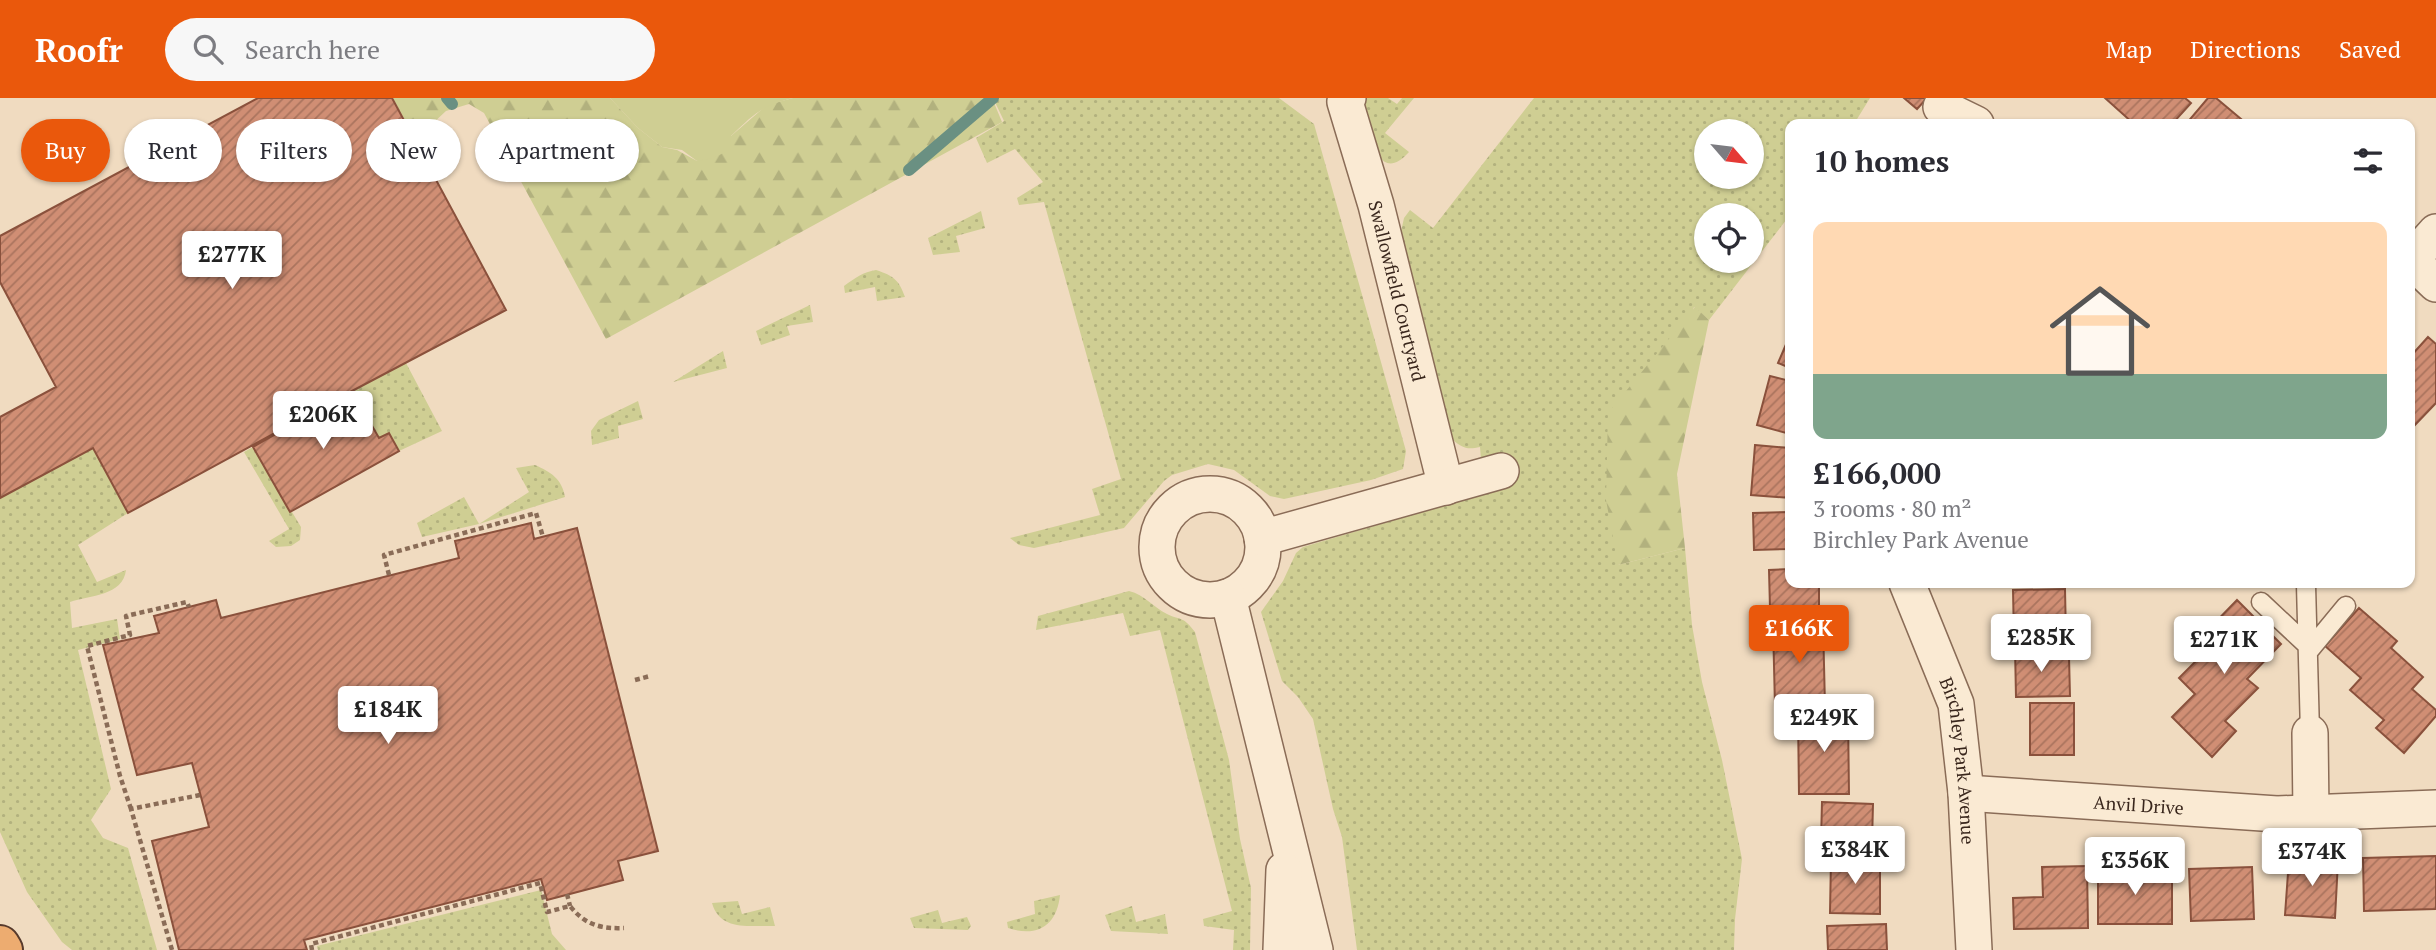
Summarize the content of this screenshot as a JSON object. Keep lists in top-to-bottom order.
{
  "streets": {
    "street": ["Swallowfield Courtyard", "Birchley Park Avenue", "Anvil Drive"]
  },
  "crossings": [
    ["Birchley Park Avenue", "Anvil Drive"]
  ],
  "north": "bottom right",
  "page": {
    "header": "Roofr",
    "search": "Search here",
    "nav": ["Map", "Directions", "Saved"],
    "chip": [
      "Buy",
      "Rent",
      "Filters",
      "New",
      "Apartment"
    ],
    "heading": "10 homes",
    "list": [
      {
        "name": "£166,000",
        "note": "3 rooms · 80 m² · Birchley Park Avenue"
      }
    ],
    "price": [
      "£277K",
      "£206K",
      "£166K",
      "£285K",
      "£271K",
      "£184K",
      "£249K",
      "£384K",
      "£374K",
      "£356K"
    ]
  }
}
